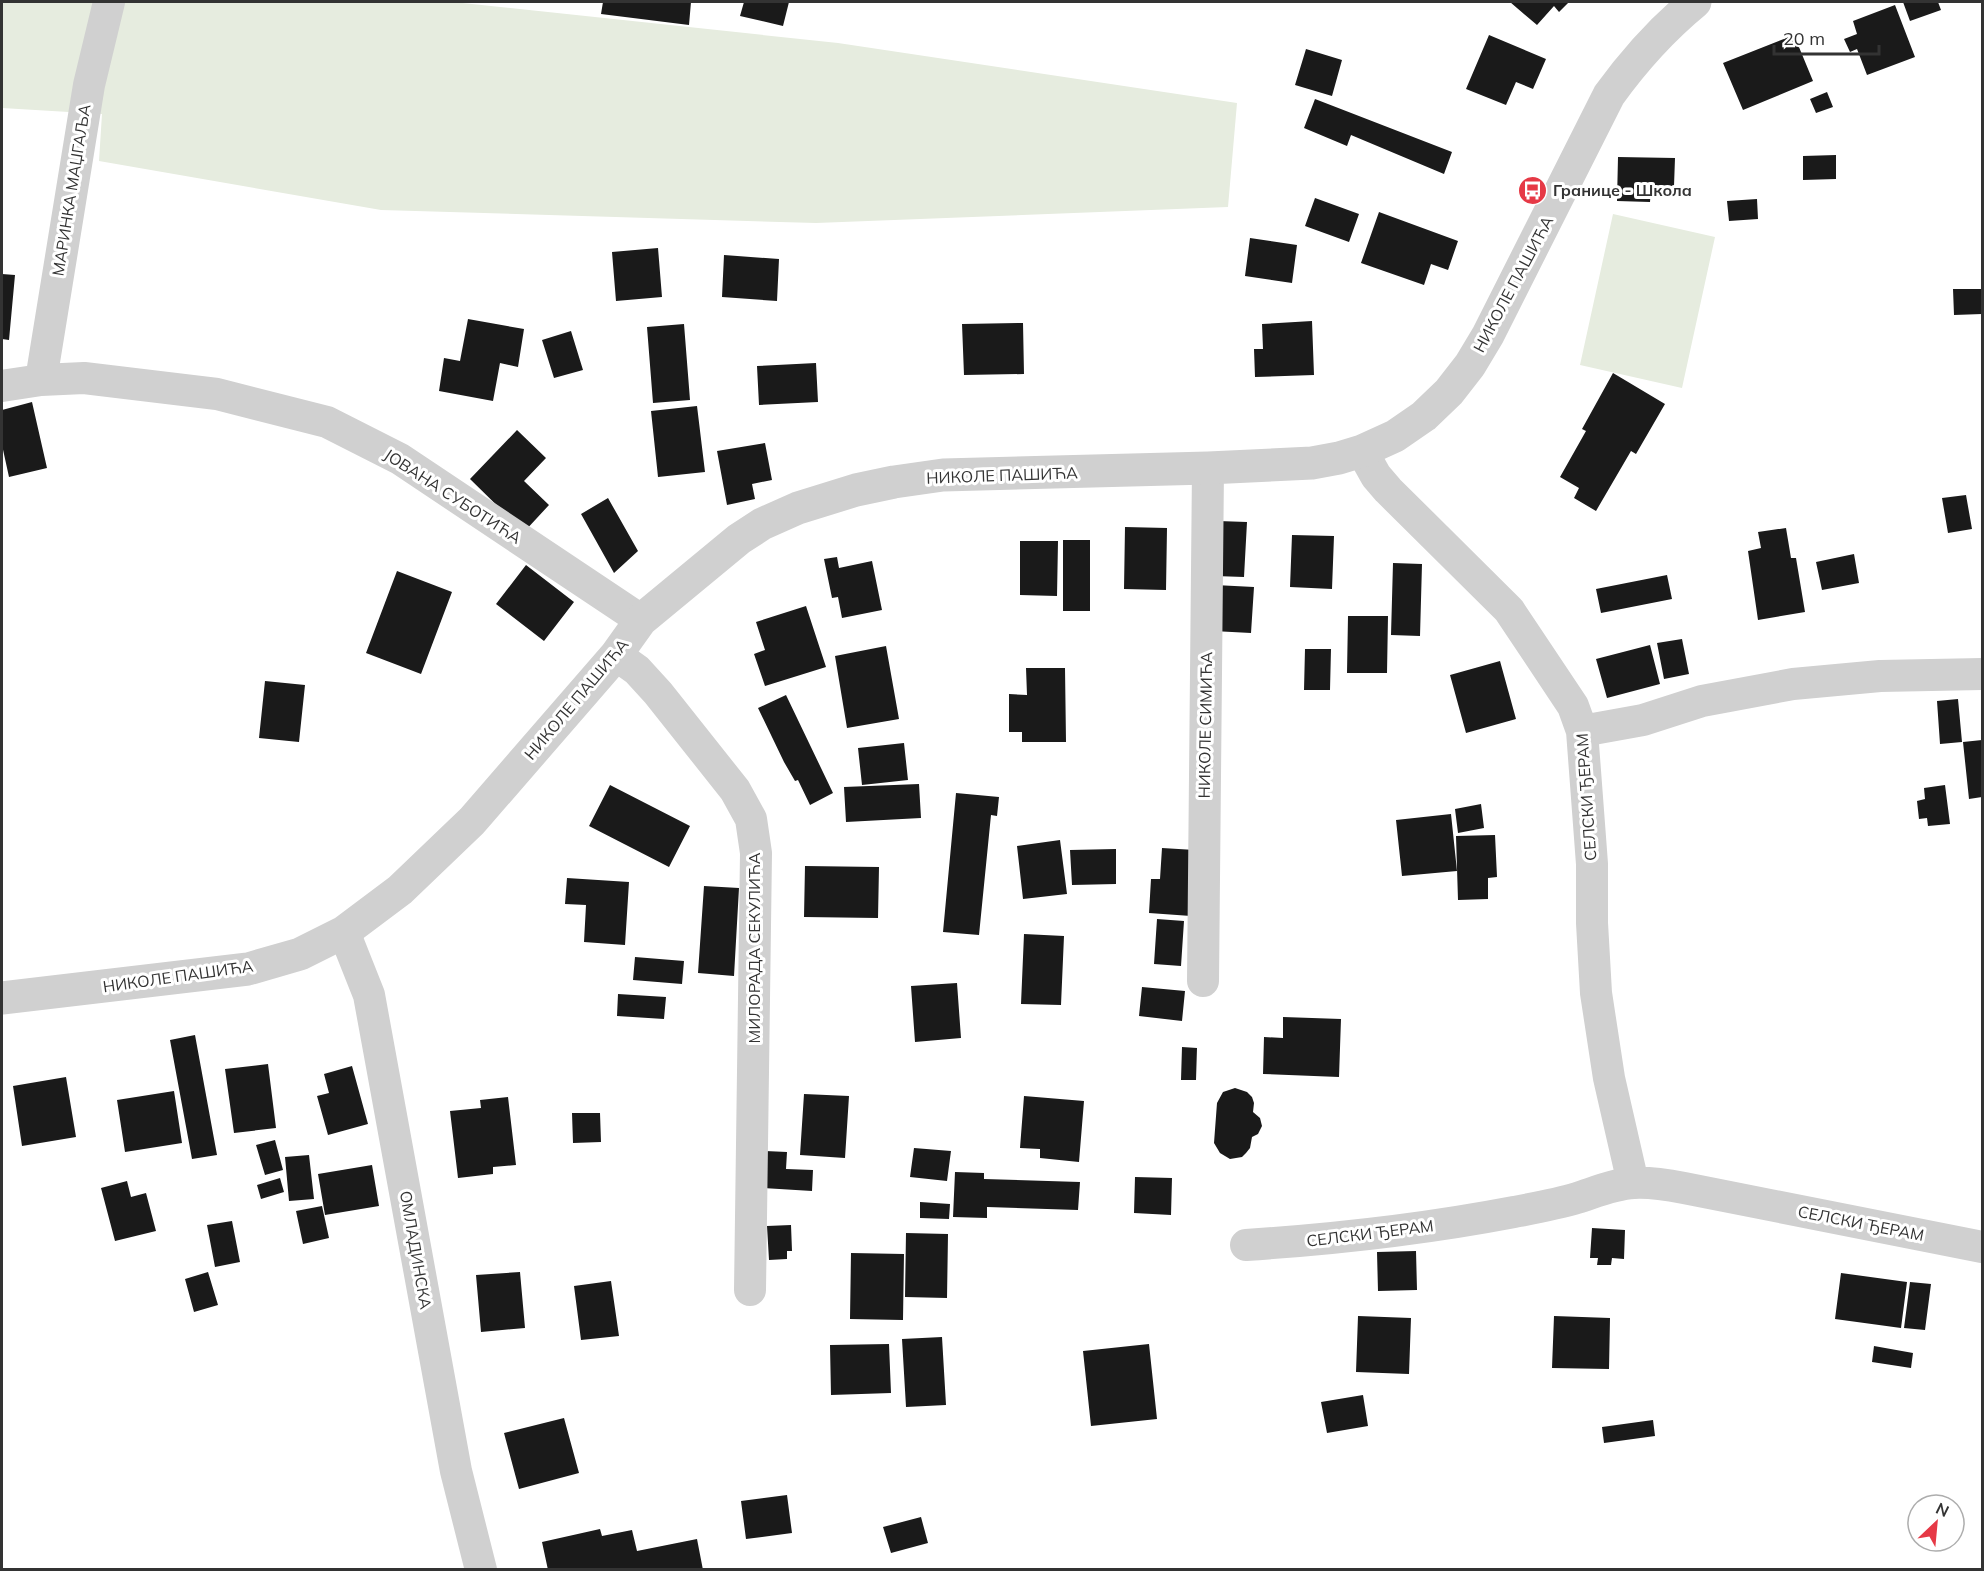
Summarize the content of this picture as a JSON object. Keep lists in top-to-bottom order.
{
  "streets": {
    "street": [
      "МАРИНКА МАЏГАЉА",
      "НИКОЛЕ ПАШИЋА",
      "ЈОВАНА СУБОТИЋА",
      "НИКОЛЕ СИМИЋА",
      "СЕЛСКИ ЂЕРАМ",
      "МИЛОРАДА СЕКУЛИЋА",
      "ОМЛАДИНСКА"
    ]
  },
  "crossings": [
    ["МАРИНКА МАЏГАЉА", "ЈОВАНА СУБОТИЋА"],
    ["НИКОЛЕ ПАШИЋА", "ЈОВАНА СУБОТИЋА"],
    ["НИКОЛЕ ПАШИЋА", "НИКОЛЕ СИМИЋА"],
    ["НИКОЛЕ ПАШИЋА", "СЕЛСКИ ЂЕРАМ"],
    ["НИКОЛЕ ПАШИЋА", "МИЛОРАДА СЕКУЛИЋА"],
    ["НИКОЛЕ ПАШИЋА", "ОМЛАДИНСКА"]
  ],
  "places": {
    "bus stop": ["Границе - Школа"]
  },
  "scale_bar": "20 m",
  "north": "top right"
}
